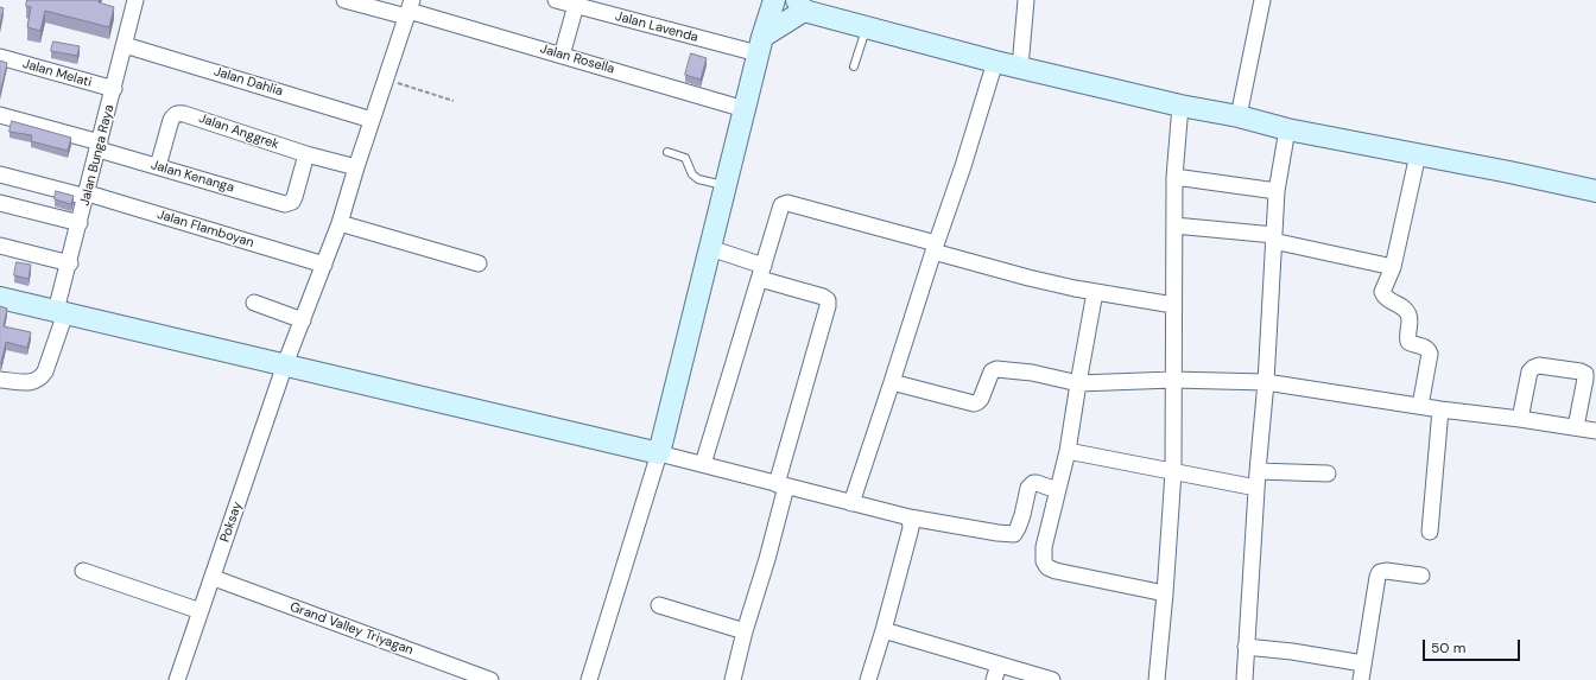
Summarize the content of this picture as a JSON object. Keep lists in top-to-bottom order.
{
  "streets": {
    "street": [
      "Jalan Lavenda",
      "Jalan Rosella",
      "Jalan Melati",
      "Jalan Dahlia",
      "Jalan Anggrek",
      "Jalan Bunga Raya",
      "Jalan Kenanga",
      "Jalan Flamboyan",
      "Poksay",
      "Grand Valley Triyagan"
    ]
  },
  "crossings": [
    ["Jalan Rosella", "Poksay"],
    ["Jalan Melati", "Jalan Bunga Raya"],
    ["Jalan Dahlia", "Jalan Bunga Raya"],
    ["Jalan Dahlia", "Poksay"],
    ["Jalan Anggrek", "Jalan Kenanga"],
    ["Jalan Anggrek", "Poksay"],
    ["Jalan Bunga Raya", "Jalan Kenanga"],
    ["Jalan Bunga Raya", "Jalan Flamboyan"],
    ["Jalan Flamboyan", "Poksay"],
    ["Poksay", "Grand Valley Triyagan"]
  ],
  "scale_bar": "50 m"
}
